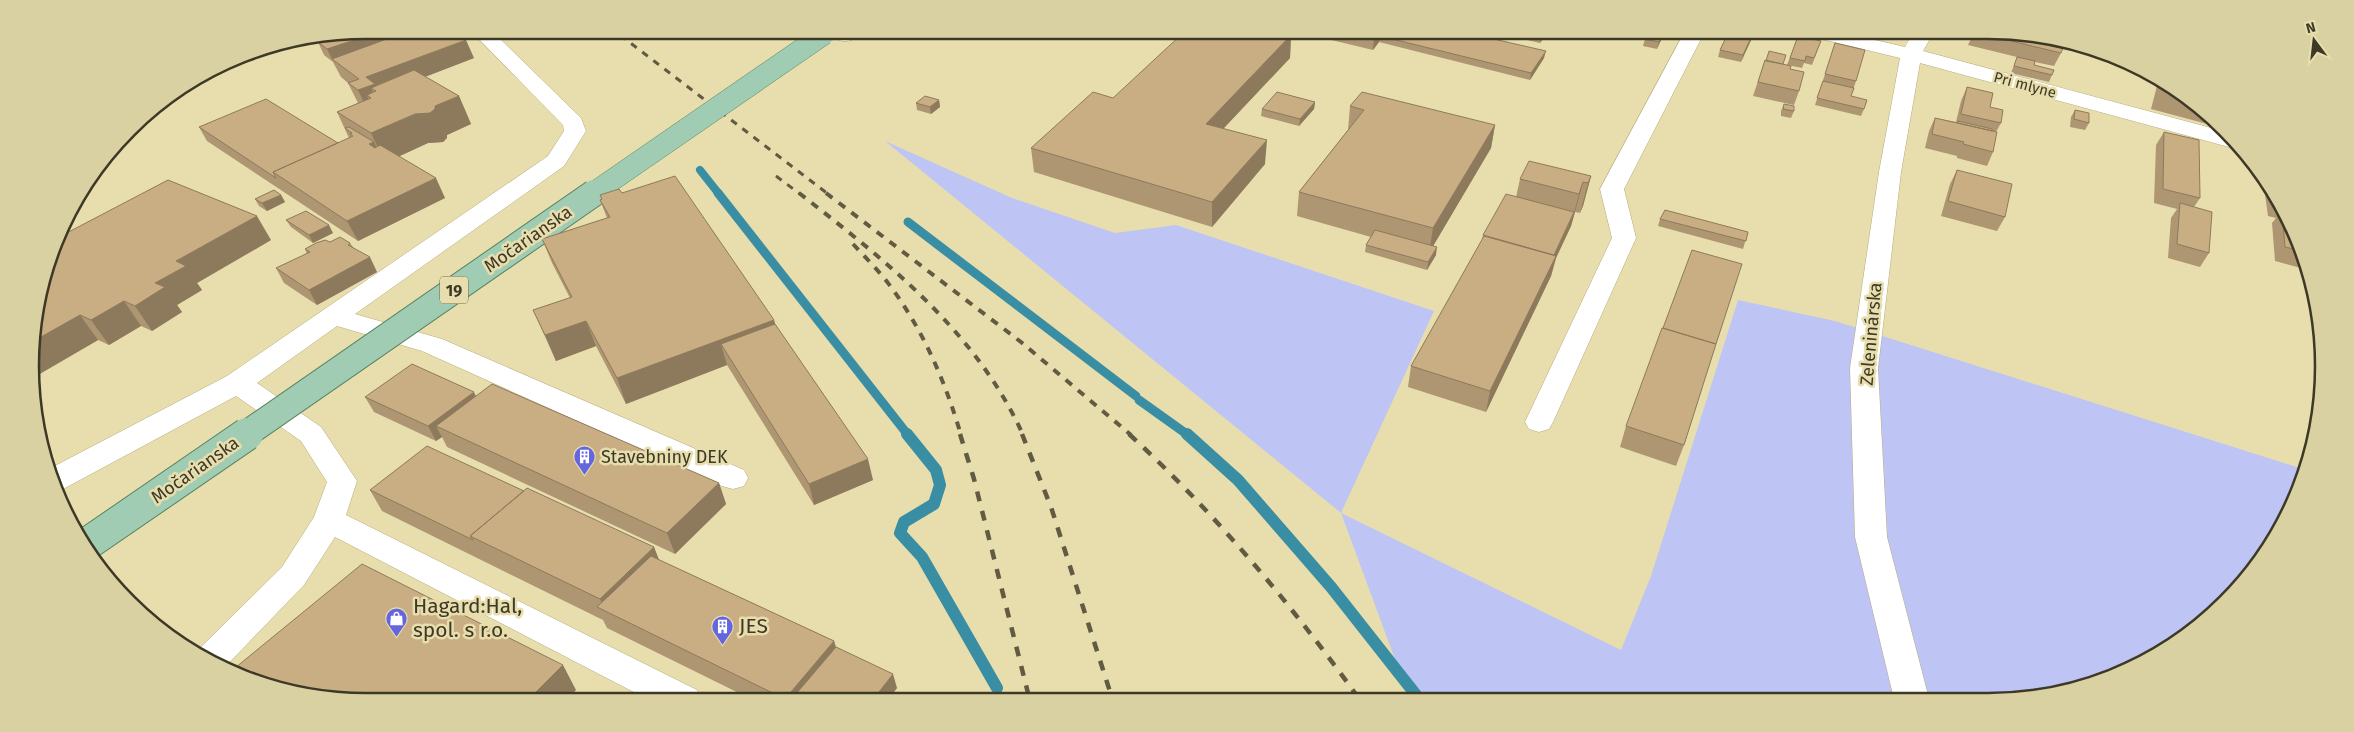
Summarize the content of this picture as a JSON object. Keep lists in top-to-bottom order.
{
  "streets": {
    "main road": ["Močarianska", "19"],
    "street": ["Pri mlyne", "Zeleninárska"]
  },
  "crossings": [
    ["Pri mlyne", "Zeleninárska"]
  ],
  "places": {
    "building": ["Stavebniny DEK", "JES"],
    "shop": ["Hagard:Hal, spol. s r.o."]
  },
  "north": "top"
}
